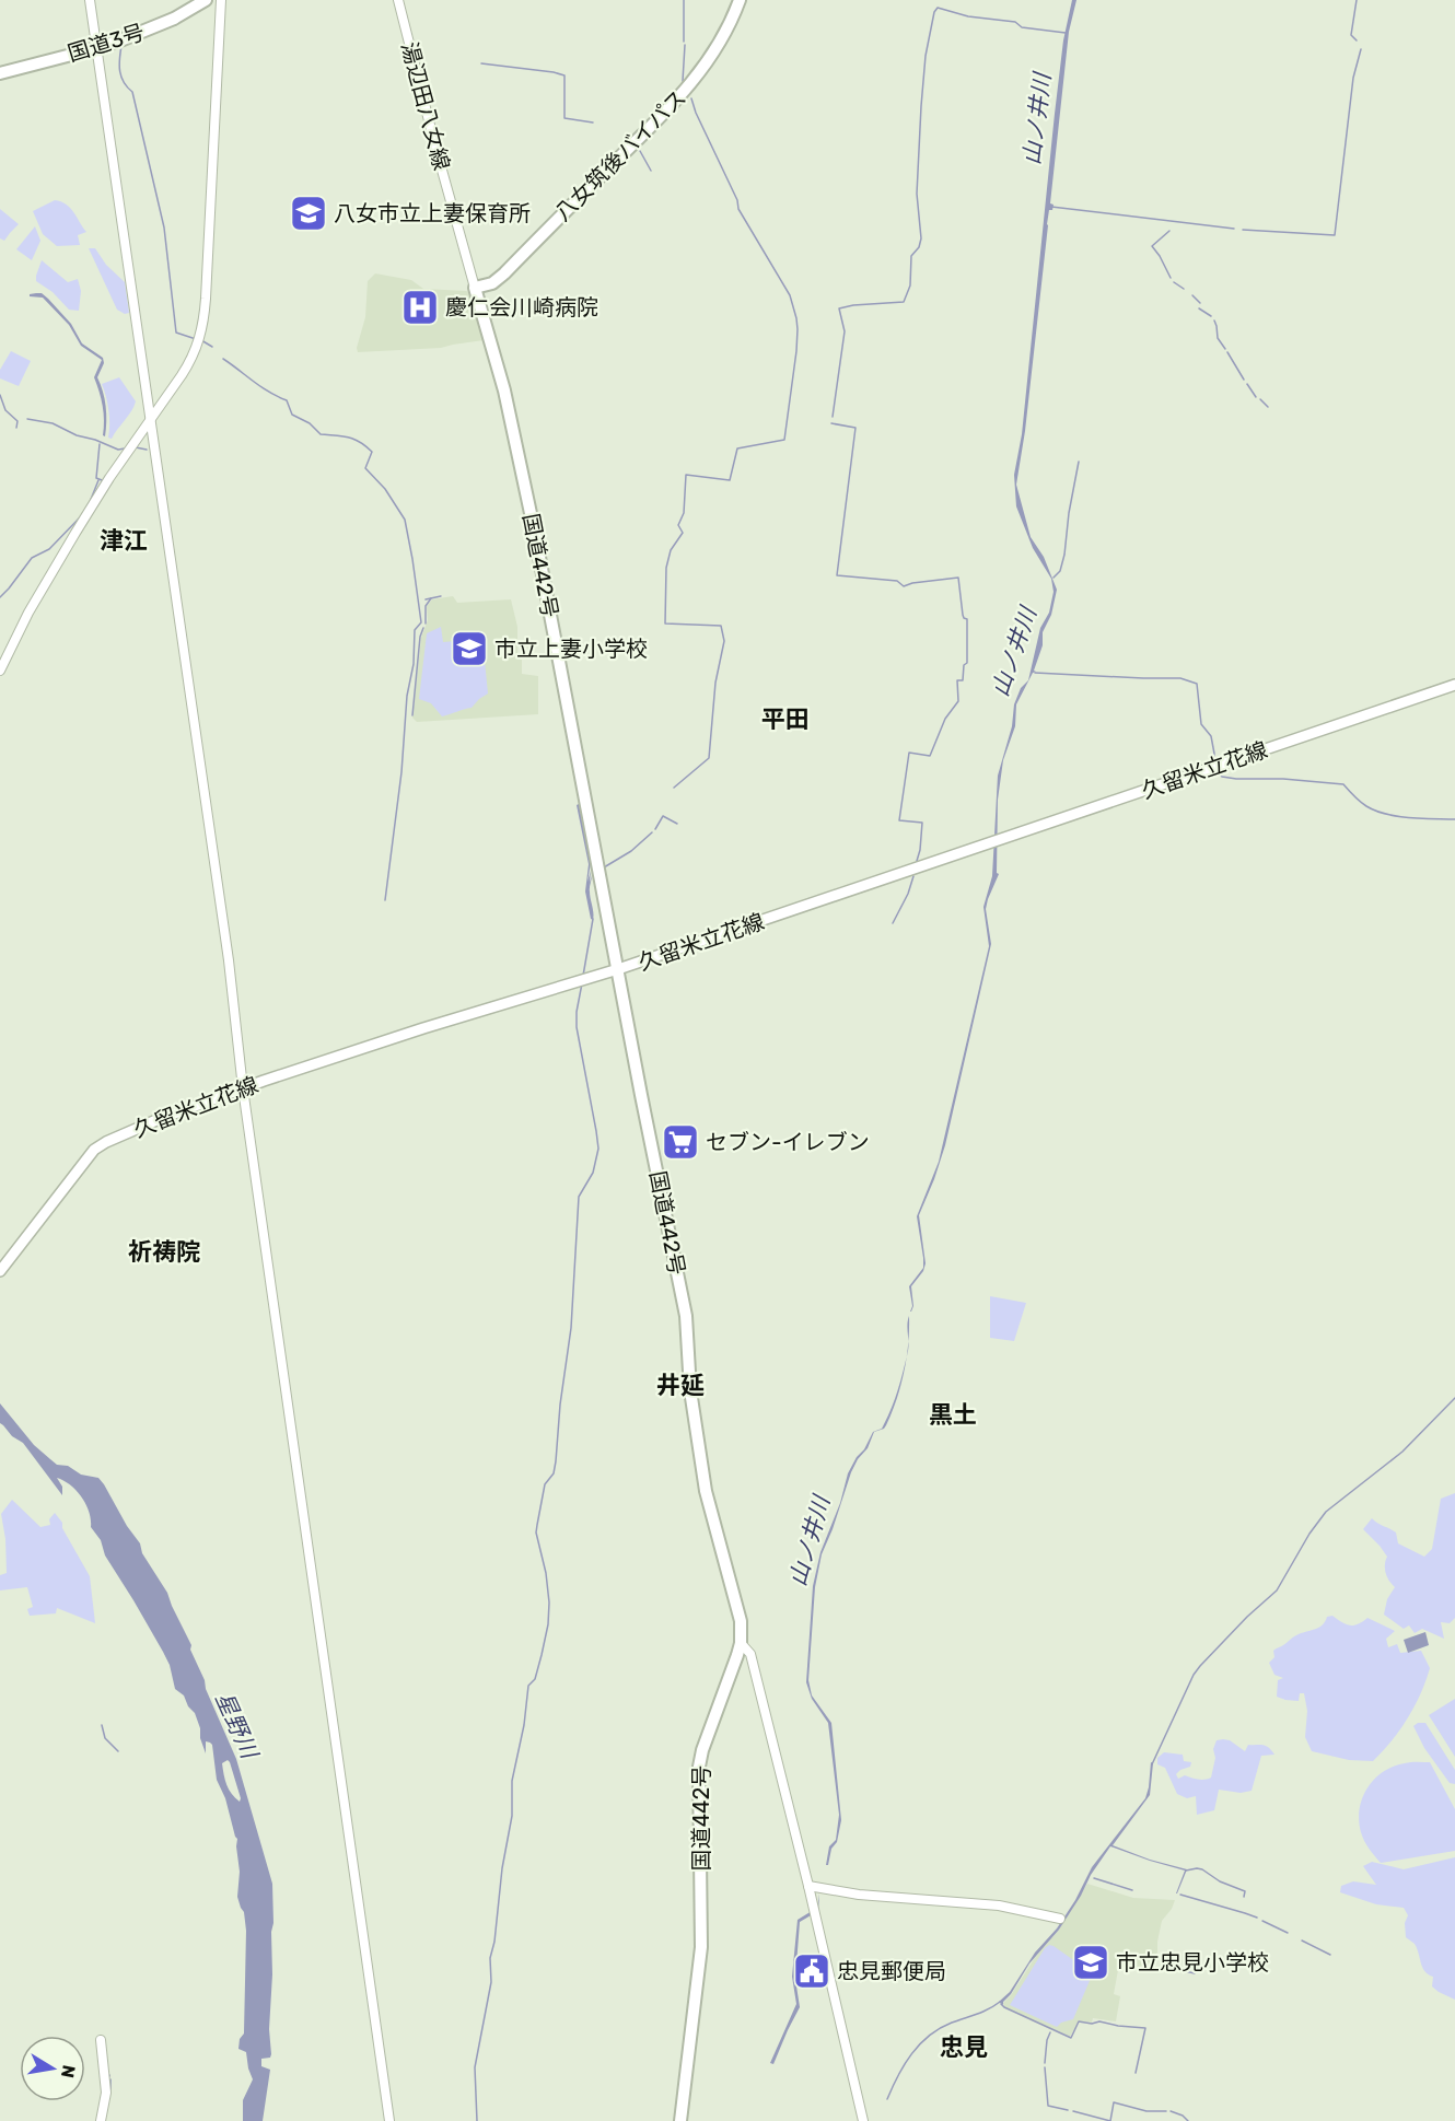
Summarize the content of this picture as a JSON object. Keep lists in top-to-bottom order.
{
  "streets": {
    "highway": ["国道3号", "八女筑後バイパス", "国道442号"],
    "main road": ["久留米立花線"],
    "street": ["湯辺田八女線"]
  },
  "crossings": [
    ["湯辺田八女線", "八女筑後バイパス"],
    ["湯辺田八女線", "国道442号"],
    ["八女筑後バイパス", "国道442号"],
    ["国道442号", "久留米立花線"]
  ],
  "districts": [
    "津江",
    "平田",
    "祈祷院",
    "井延",
    "黒土",
    "忠見"
  ],
  "water": ["山ノ井川", "星野川"],
  "places": {
    "school or university": ["八女市立上妻保育所", "市立上妻小学校", "市立忠見小学校"],
    "hospital": ["慶仁会川崎病院"],
    "supermarket": ["セブン-イレブン"],
    "public building": ["忠見郵便局"]
  },
  "north": "right"
}
